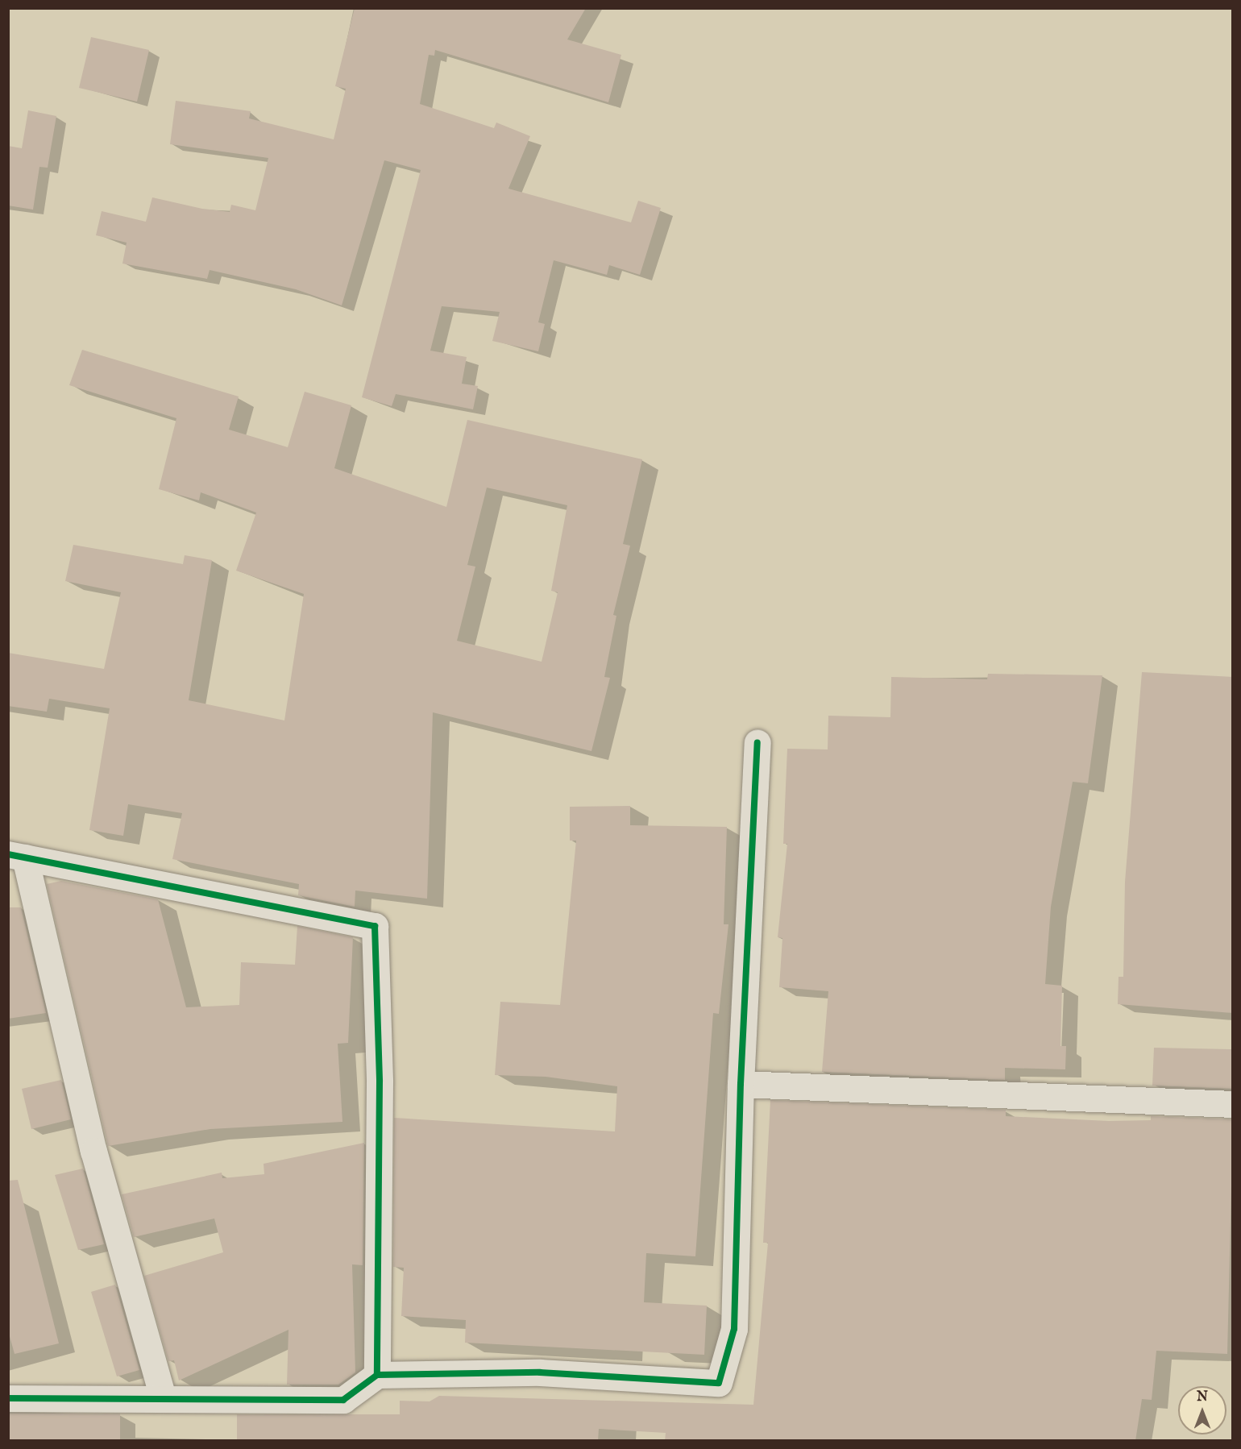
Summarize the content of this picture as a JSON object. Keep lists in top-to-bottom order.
{
  "north": "top"
}
